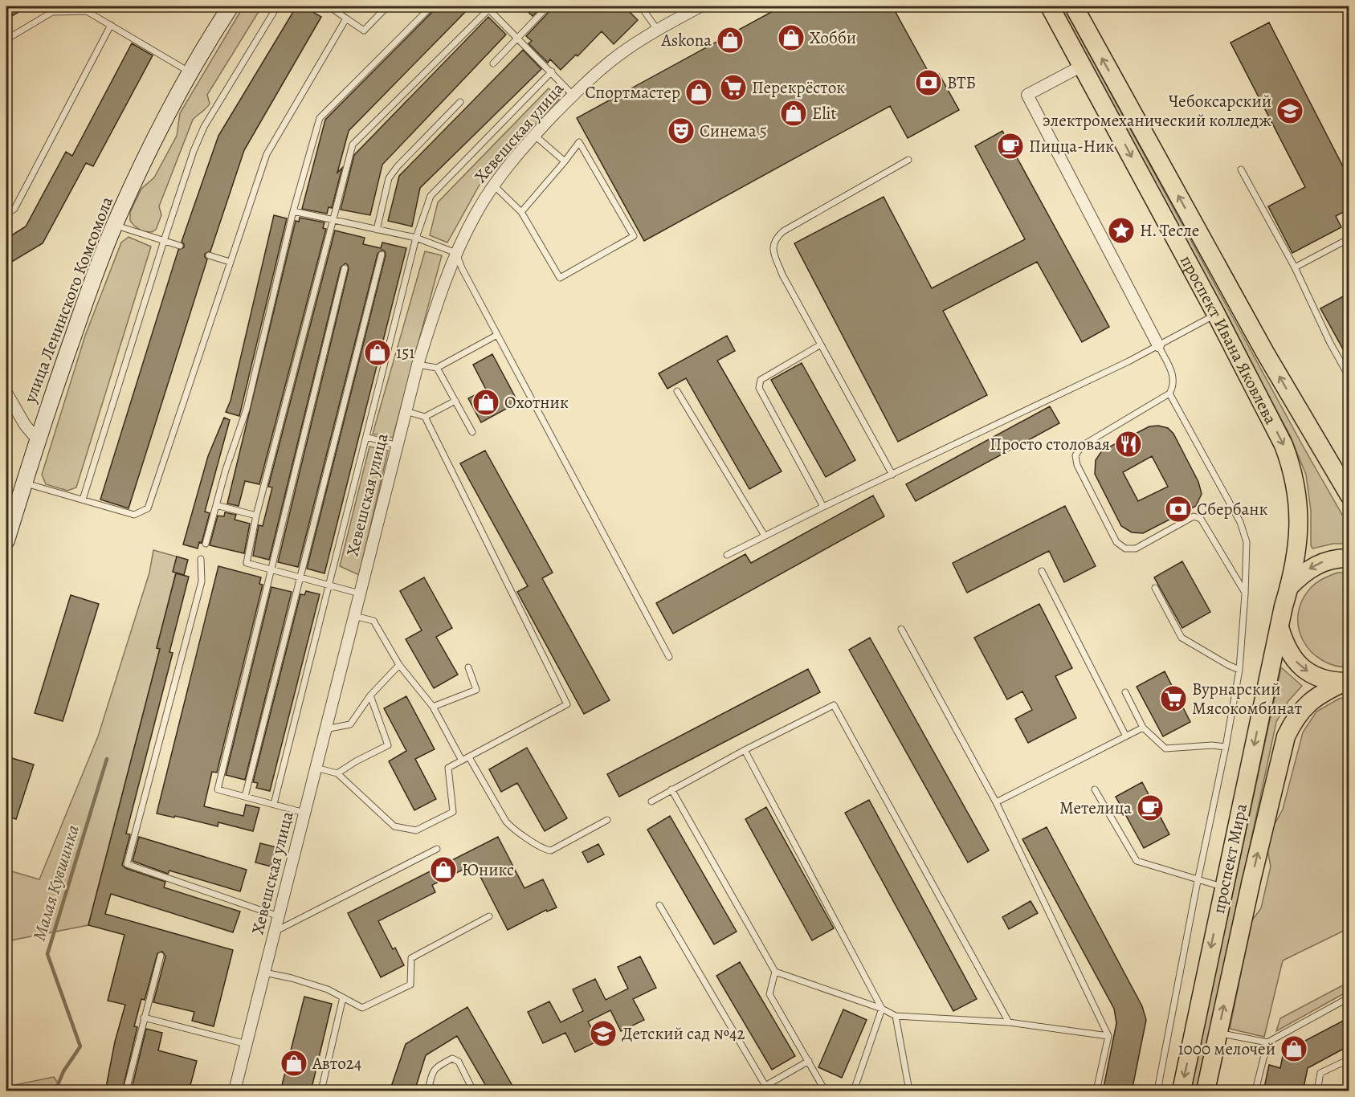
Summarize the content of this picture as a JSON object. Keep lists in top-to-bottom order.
{
  "streets": {
    "main road": ["улица Ленинского Комсомола", "проспект Ивана Яковлева", "проспект Мира"],
    "street": ["Хевешская улица"]
  },
  "crossings": [
    ["проспект Ивана Яковлева", "проспект Мира"]
  ],
  "water": ["Малая Кувшинка"],
  "places": {
    "shop": [
      "Хобби",
      "Askona",
      "Спортмастер",
      "Elit",
      "151",
      "Охотник",
      "Юникс",
      "1000 мелочей",
      "Авто24"
    ],
    "bank": ["ВТБ", "Сбербанк"],
    "supermarket": ["Перекрёсток", "Вурнарский Мясокомбинат"],
    "school or university": ["Чебоксарский электромеханический колледж", "Детский сад №42"],
    "theatre": ["Синема 5"],
    "cafe": ["Пицца-Ник", "Метелица"],
    "place": ["Н. Тесле"],
    "restaurant": ["Просто столовая"]
  }
}
